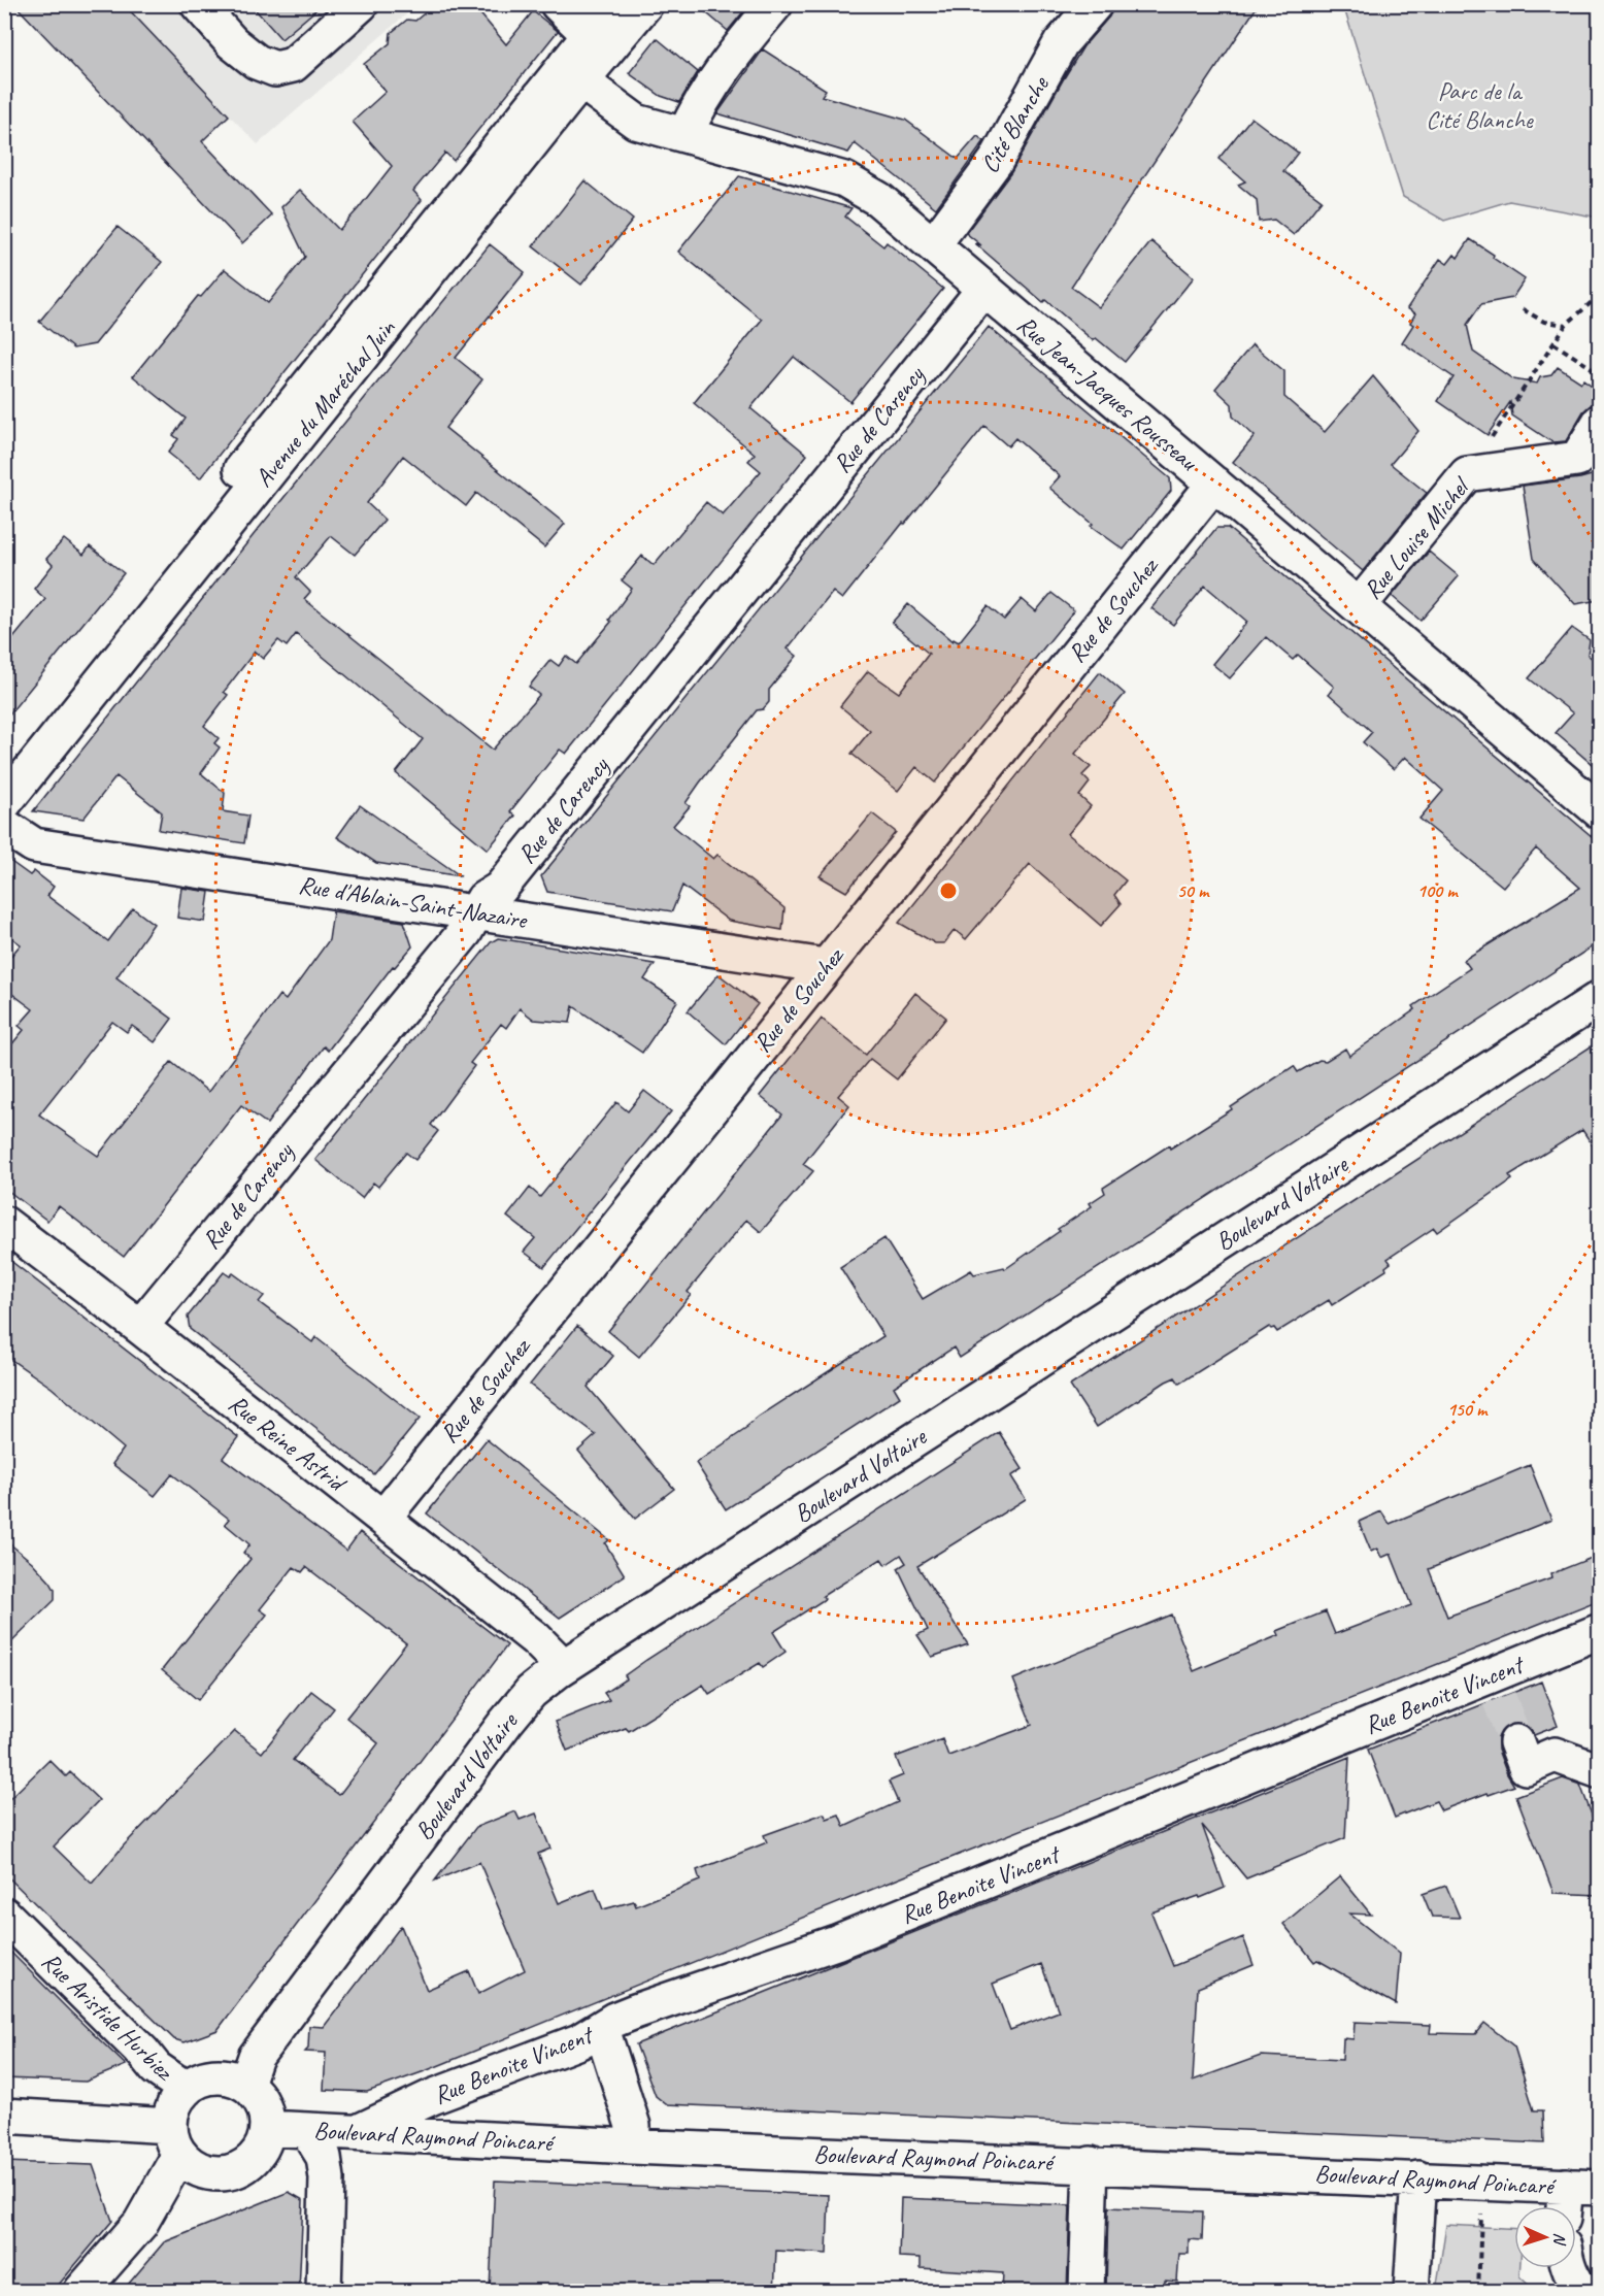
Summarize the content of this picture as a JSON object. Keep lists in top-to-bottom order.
{
  "streets": {
    "street": [
      "Cité Blanche",
      "Rue Jean-Jacques Rousseau",
      "Avenue du Maréchal Juin",
      "Rue de Carency",
      "Rue Louise Michel",
      "Rue de Souchez",
      "Rue d'Ablain-Saint-Nazaire",
      "Boulevard Voltaire",
      "Rue Reine Astrid",
      "Rue Benoite Vincent",
      "Rue Aristide Hurbiez",
      "Boulevard Raymond Poincaré"
    ]
  },
  "crossings": [
    ["Cité Blanche", "Rue Jean-Jacques Rousseau"],
    ["Rue Jean-Jacques Rousseau", "Avenue du Maréchal Juin"],
    ["Rue Jean-Jacques Rousseau", "Rue de Carency"],
    ["Rue Jean-Jacques Rousseau", "Rue Louise Michel"],
    ["Rue Jean-Jacques Rousseau", "Rue de Souchez"],
    ["Rue de Carency", "Rue d'Ablain-Saint-Nazaire"],
    ["Rue de Carency", "Rue Reine Astrid"],
    ["Rue de Souchez", "Rue d'Ablain-Saint-Nazaire"],
    ["Rue de Souchez", "Rue Reine Astrid"],
    ["Boulevard Voltaire", "Rue Reine Astrid"],
    ["Boulevard Voltaire", "Rue Aristide Hurbiez"],
    ["Boulevard Voltaire", "Boulevard Raymond Poincaré"],
    ["Rue Benoite Vincent", "Boulevard Raymond Poincaré"],
    ["Rue Aristide Hurbiez", "Boulevard Raymond Poincaré"]
  ],
  "parks": ["Parc de la Cité Blanche"],
  "north": "right",
  "rings": ["50 m", "100 m", "150 m"]
}
